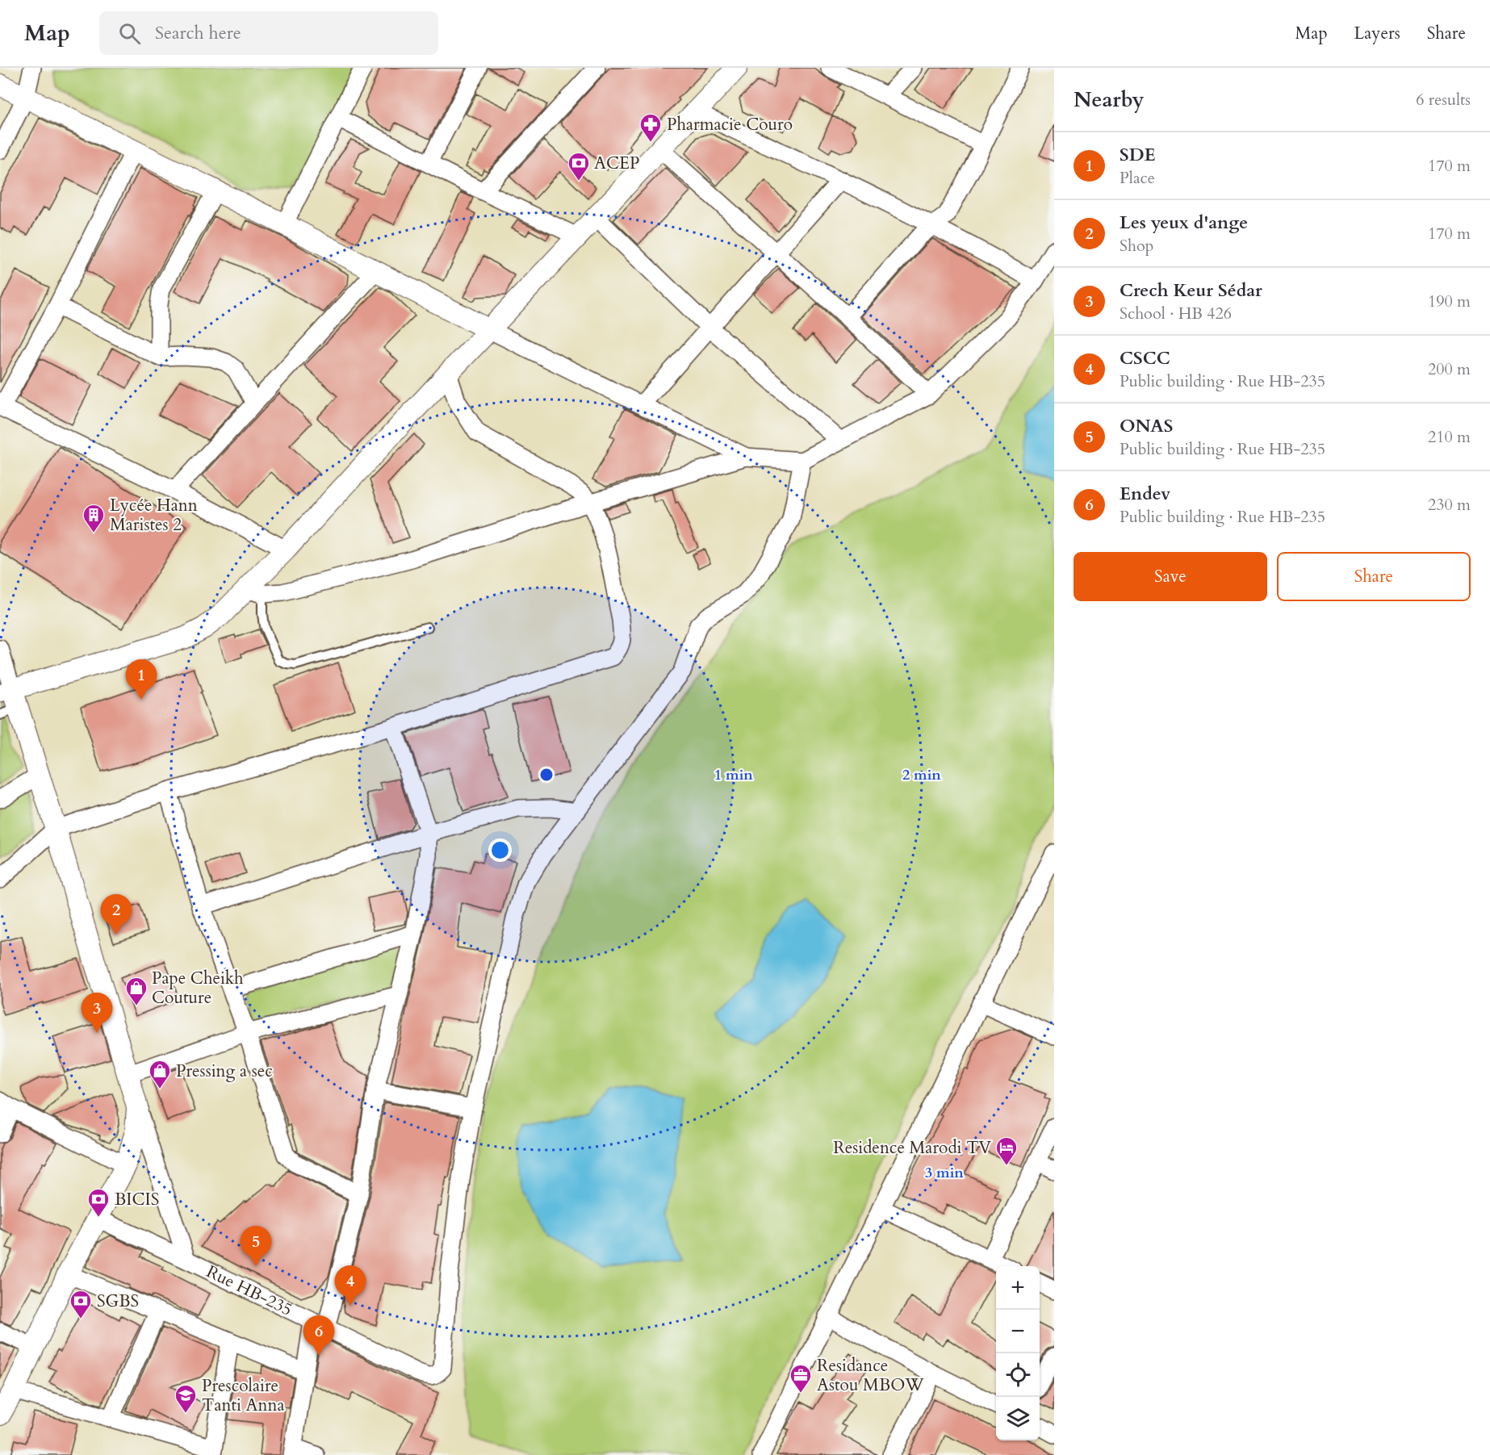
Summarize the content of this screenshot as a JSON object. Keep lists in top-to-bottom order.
{
  "streets": {
    "street": ["Rue HB-235"]
  },
  "places": {
    "pharmacy": ["Pharmacie Couro"],
    "bank": ["ACEP", "BICIS", "SGBS"],
    "building": ["Lycée Hann Maristes 2"],
    "shop": ["Pape Cheikh Couture", "Pressing a sec"],
    "hotel": ["Residence Marodi TV"],
    "office": ["Residance Astou MBOW"],
    "school or university": ["Prescolaire Tanti Anna"]
  },
  "page": {
    "header": "Map",
    "search": "Search here",
    "nav": ["Map", "Layers", "Share"],
    "heading": ["Nearby", "6 results"],
    "list": [
      {
        "mark": "1",
        "name": "SDE",
        "note": "Place",
        "value": "170 m"
      },
      {
        "mark": "2",
        "name": "Les yeux d'ange",
        "note": "Shop",
        "value": "170 m"
      },
      {
        "mark": "3",
        "name": "Crech Keur Sédar",
        "note": "School · HB 426",
        "value": "190 m"
      },
      {
        "mark": "4",
        "name": "CSCC",
        "note": "Public building · Rue HB-235",
        "value": "200 m"
      },
      {
        "mark": "5",
        "name": "ONAS",
        "note": "Public building · Rue HB-235",
        "value": "210 m"
      },
      {
        "mark": "6",
        "name": "Endev",
        "note": "Public building · Rue HB-235",
        "value": "230 m"
      }
    ],
    "buttons": ["Save", "Share"],
    "pins": [
      "1",
      "2",
      "3",
      "5",
      "4",
      "6"
    ],
    "map_buttons": ["+", "−"]
  },
  "rings": ["1 min", "2 min", "3 min"]
}
